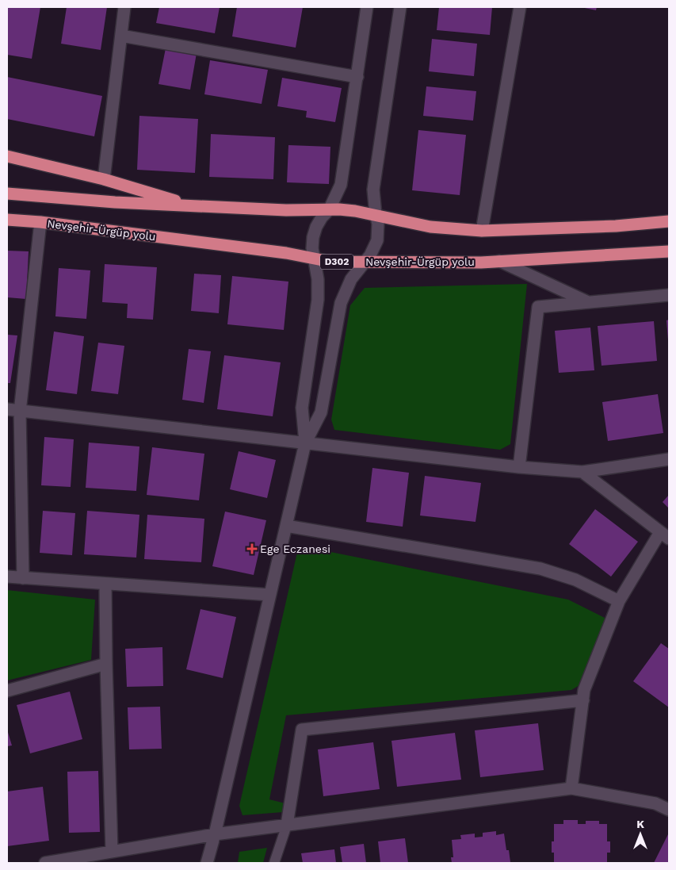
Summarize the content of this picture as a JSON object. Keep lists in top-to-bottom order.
{
  "streets": {
    "highway": ["Nevşehir-Ürgüp yolu", "D302"]
  },
  "places": {
    "health": ["Ege Eczanesi"]
  },
  "north": "top"
}
